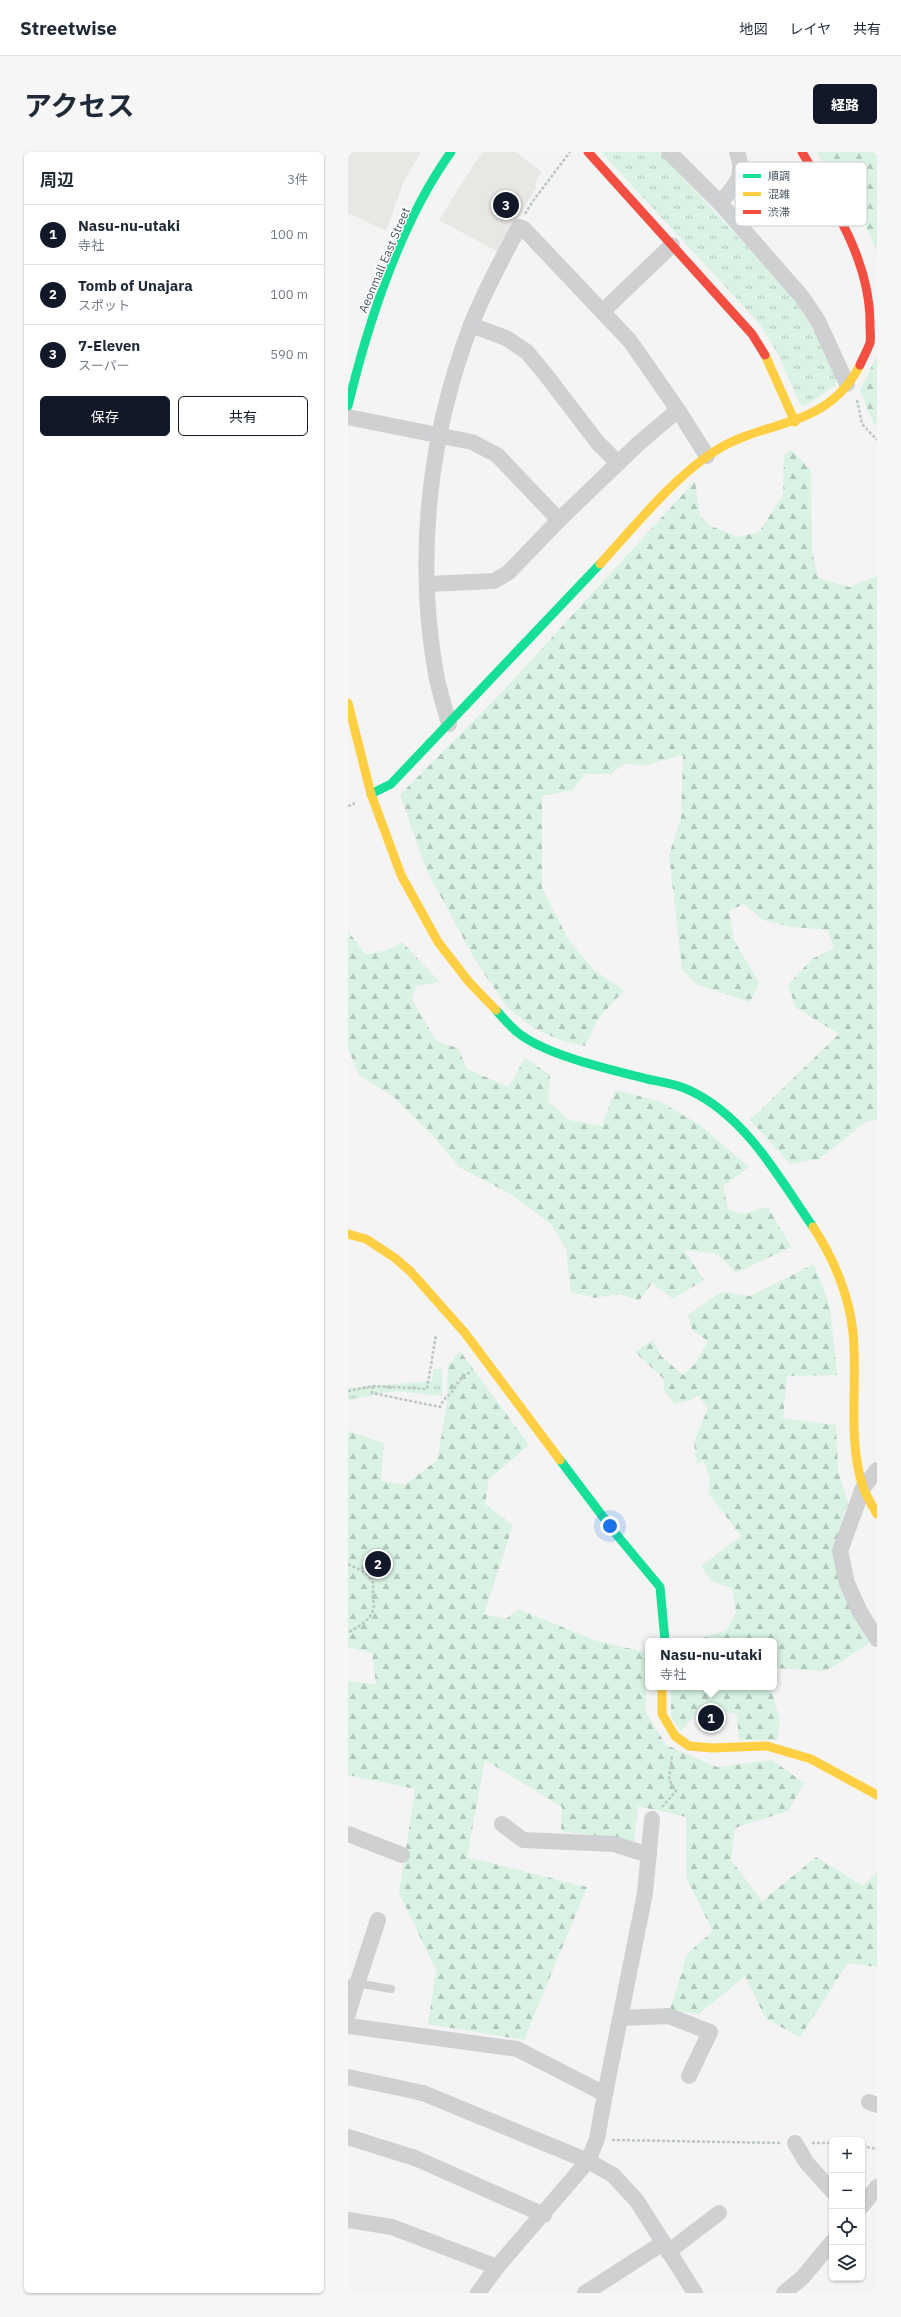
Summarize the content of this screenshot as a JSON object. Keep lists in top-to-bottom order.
{
  "streets": {
    "street": ["Aeonmall East Street"]
  },
  "legend": ["順調", "混雑", "渋滞"],
  "page": {
    "header": "Streetwise",
    "nav": ["地図", "レイヤ", "共有"],
    "title": "アクセス",
    "buttons": [
      "経路",
      ["保存", "共有"]
    ],
    "heading": ["周辺", "3件"],
    "pins": ["3", "2", "1"],
    "list": [
      {
        "mark": "1",
        "name": "Nasu-nu-utaki",
        "note": "寺社",
        "value": "100 m"
      },
      {
        "mark": "2",
        "name": "Tomb of Unajara",
        "note": "スポット",
        "value": "100 m"
      },
      {
        "mark": "3",
        "name": "7-Eleven",
        "note": "スーパー",
        "value": "590 m"
      }
    ],
    "popup": ["Nasu-nu-utaki", "寺社"],
    "map_buttons": ["+", "−"]
  }
}
